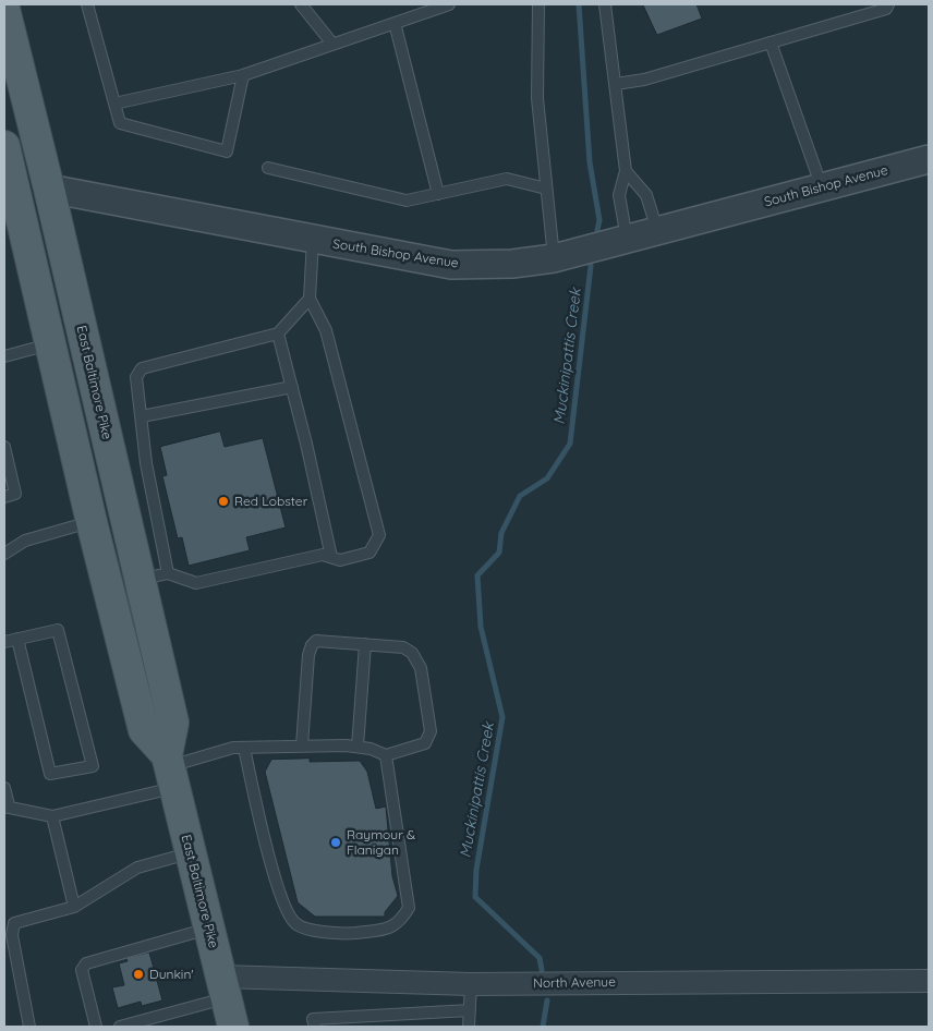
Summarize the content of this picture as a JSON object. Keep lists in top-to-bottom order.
{
  "streets": {
    "main road": ["East Baltimore Pike"],
    "street": ["South Bishop Avenue", "North Avenue"]
  },
  "crossings": [
    ["South Bishop Avenue", "East Baltimore Pike"],
    ["East Baltimore Pike", "North Avenue"]
  ],
  "water": ["Muckinipattis Creek"],
  "places": ["Red Lobster", "Raymour & Flanigan", "Dunkin'"]
}
